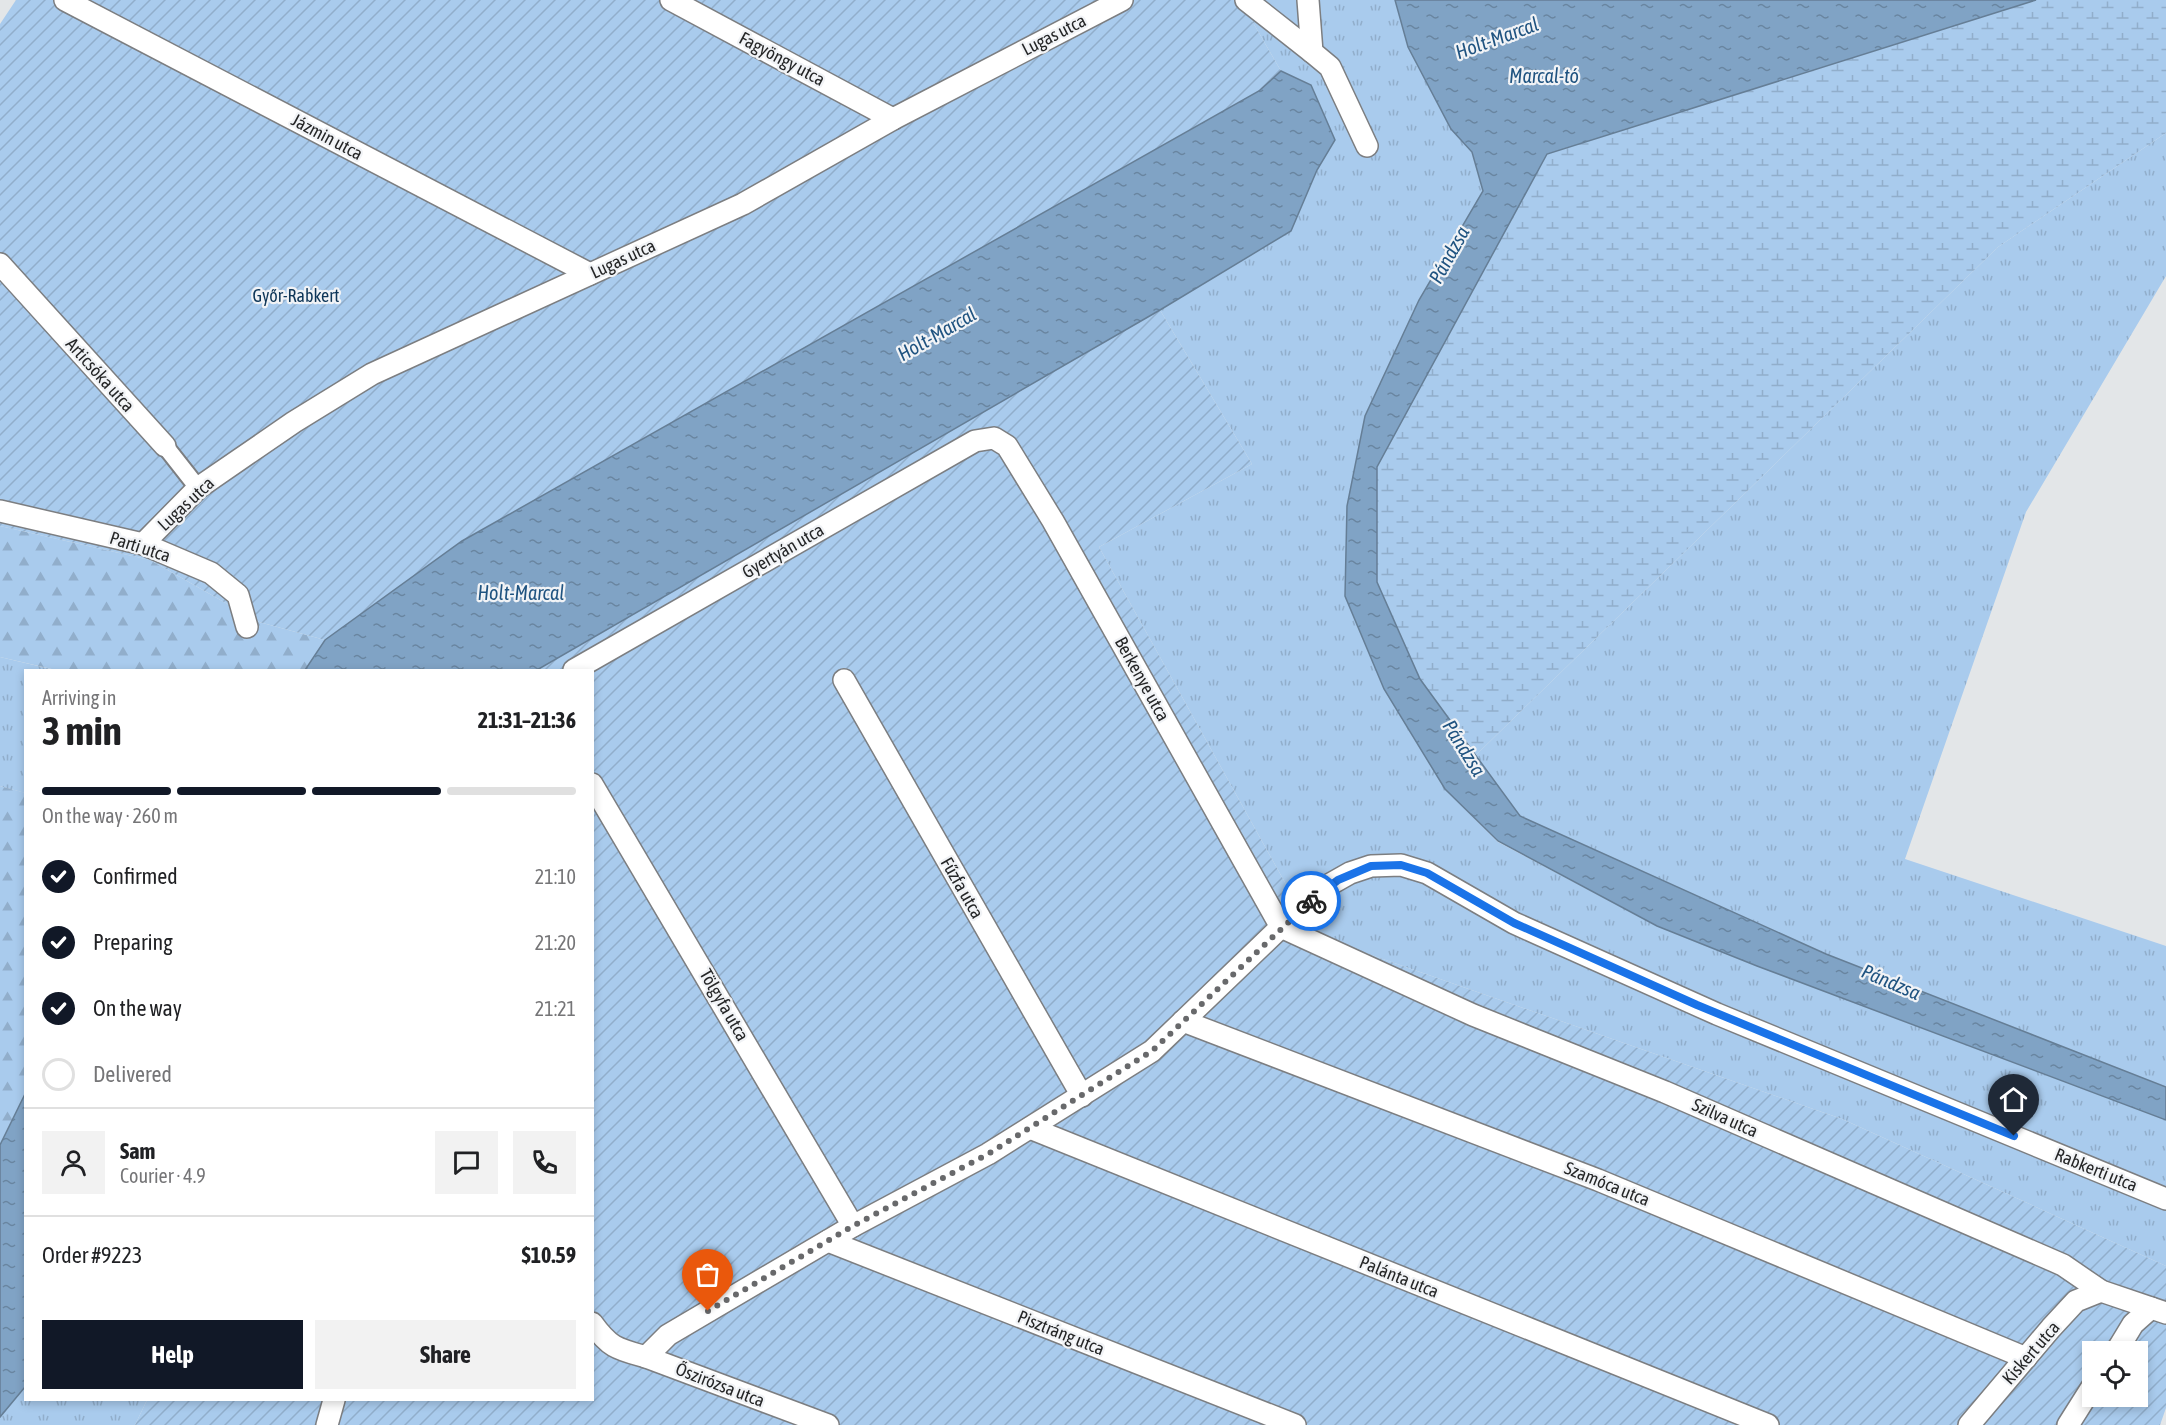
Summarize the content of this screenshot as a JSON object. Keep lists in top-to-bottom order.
{
  "streets": {
    "street": [
      "Lugas utca",
      "Fagyöngy utca",
      "Jázmin utca",
      "Articsóka utca",
      "Parti utca",
      "Gyertyán utca",
      "Berkenye utca",
      "Fűzfa utca",
      "Tölgyfa utca",
      "Szilva utca",
      "Rabkerti utca",
      "Szamóca utca",
      "Palánta utca",
      "Pisztráng utca",
      "Kiskert utca",
      "Őszirózsa utca"
    ]
  },
  "crossings": [
    ["Lugas utca", "Fagyöngy utca"],
    ["Lugas utca", "Jázmin utca"],
    ["Lugas utca", "Articsóka utca"],
    ["Lugas utca", "Parti utca"],
    ["Gyertyán utca", "Berkenye utca"],
    ["Berkenye utca", "Szilva utca"],
    ["Berkenye utca", "Rabkerti utca"],
    ["Szilva utca", "Rabkerti utca"],
    ["Szilva utca", "Kiskert utca"],
    ["Szamóca utca", "Kiskert utca"]
  ],
  "water": ["Holt-Marcal", "Marcal-tó", "Pándzsa"],
  "parks": ["Győr-Rabkert"],
  "page": {
    "heading": ["3 min", "Arriving in", "21:31–21:36"],
    "panel": [
      "Sam",
      "Courier · 4.9",
      "Order #9223",
      "$10.59"
    ],
    "bar": "On the way · 260 m",
    "list": [
      ["Confirmed", "21:10"],
      ["Preparing", "21:20"],
      ["On the way", "21:21"],
      "Delivered"
    ],
    "buttons": ["Help", "Share"]
  }
}
